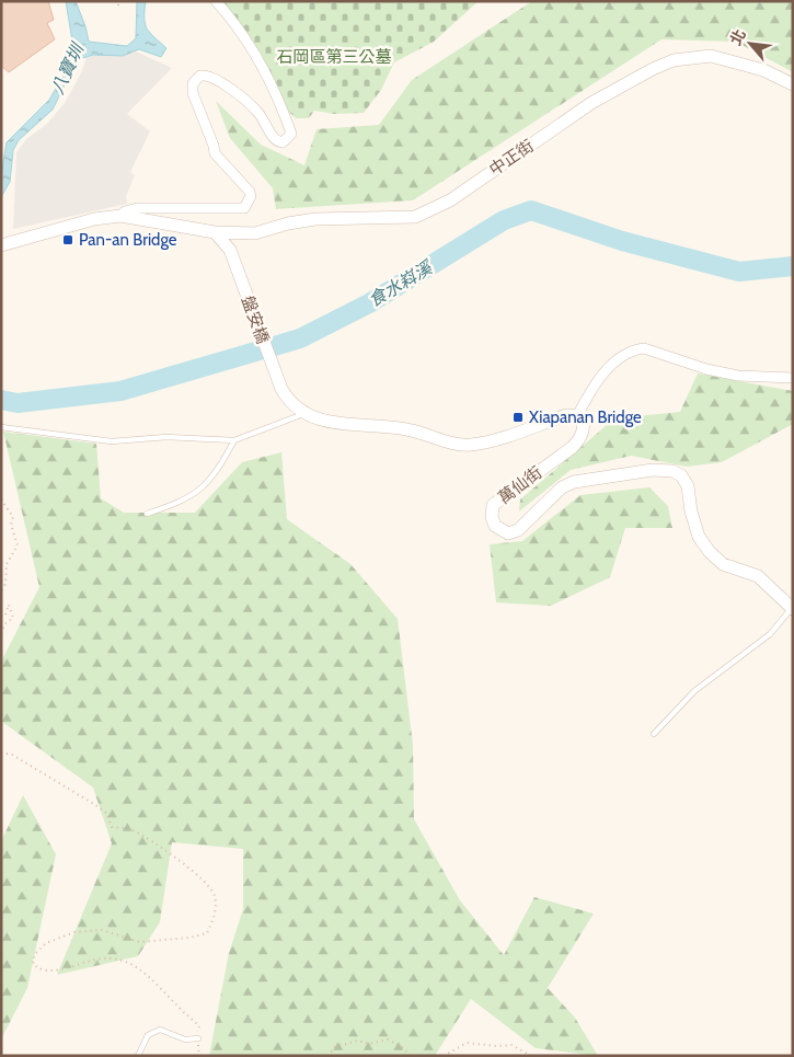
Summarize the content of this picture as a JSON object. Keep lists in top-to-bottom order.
{
  "streets": {
    "street": ["中正街", "盤安橋", "萬仙街"]
  },
  "crossings": [
    ["中正街", "盤安橋"]
  ],
  "water": ["八寶圳", "食水嵙溪"],
  "parks": ["石岡區第三公墓"],
  "places": {
    "transit": ["Pan-an Bridge", "Xiapanan Bridge"]
  },
  "north": "top left"
}
